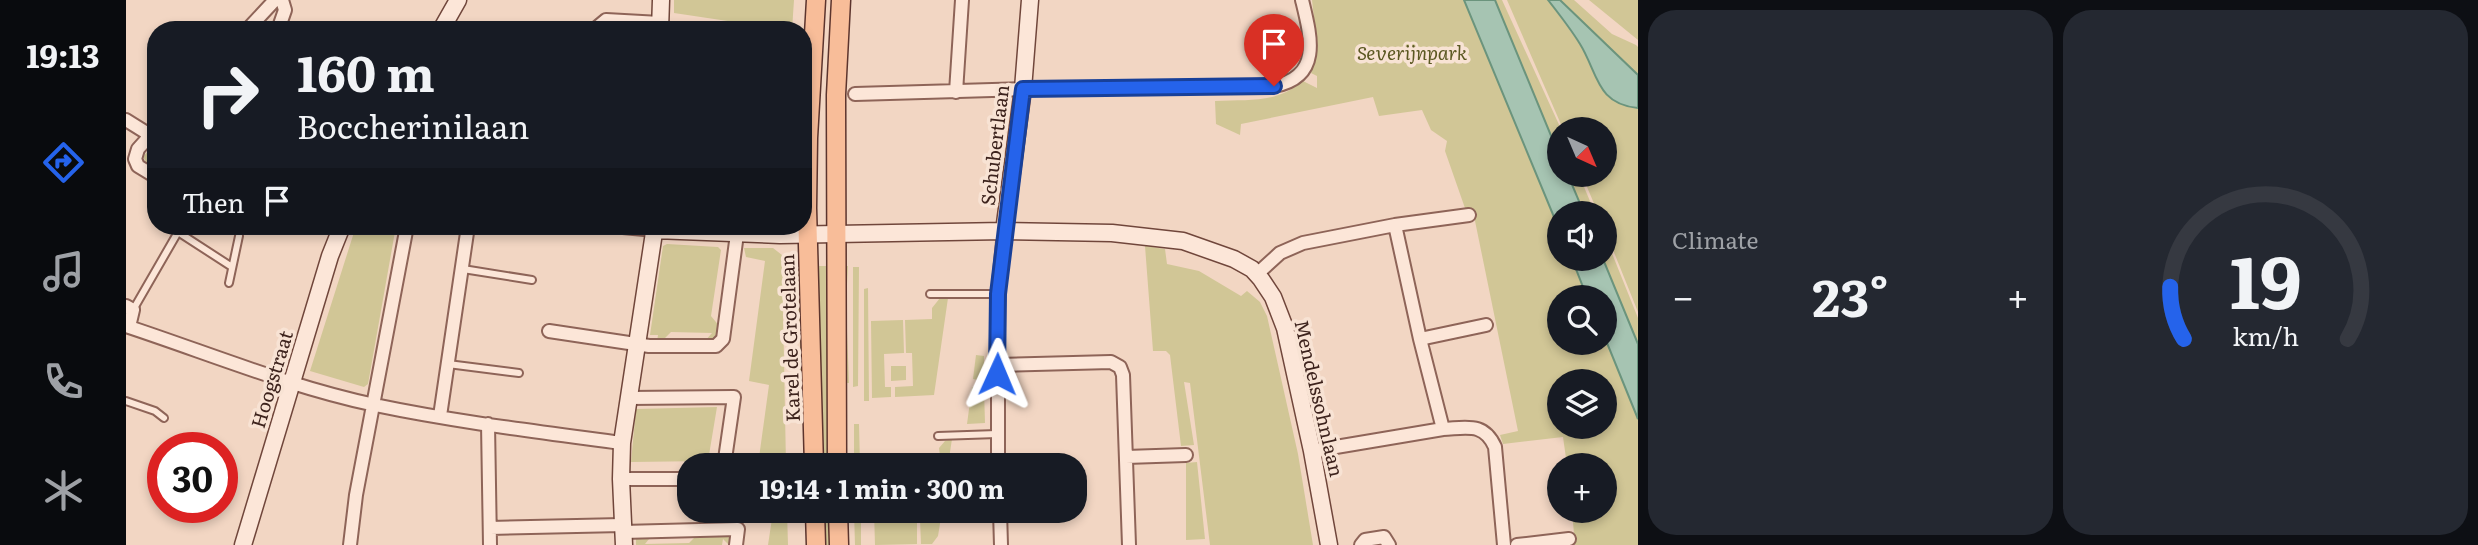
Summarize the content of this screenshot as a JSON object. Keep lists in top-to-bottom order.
{
  "streets": {
    "main road": ["Karel de Grotelaan"],
    "street": ["Schubertlaan", "Hoogstraat", "Mendelssohnlaan"]
  },
  "crossings": [
    ["Schubertlaan", "Mendelssohnlaan"],
    ["Karel de Grotelaan", "Mendelssohnlaan"]
  ],
  "parks": ["Severijnpark"],
  "north": "bottom right",
  "page": {
    "tabs": "19:13",
    "tile": "Climate",
    "turn": ["160 m", "Boccherinilaan"],
    "map_buttons": "+",
    "then": "Then",
    "heat": ["−", "23°", "+"],
    "limit": "30",
    "trip": "19:14 · 1 min · 300 m",
    "gauge": ["19", "km/h"]
  }
}
